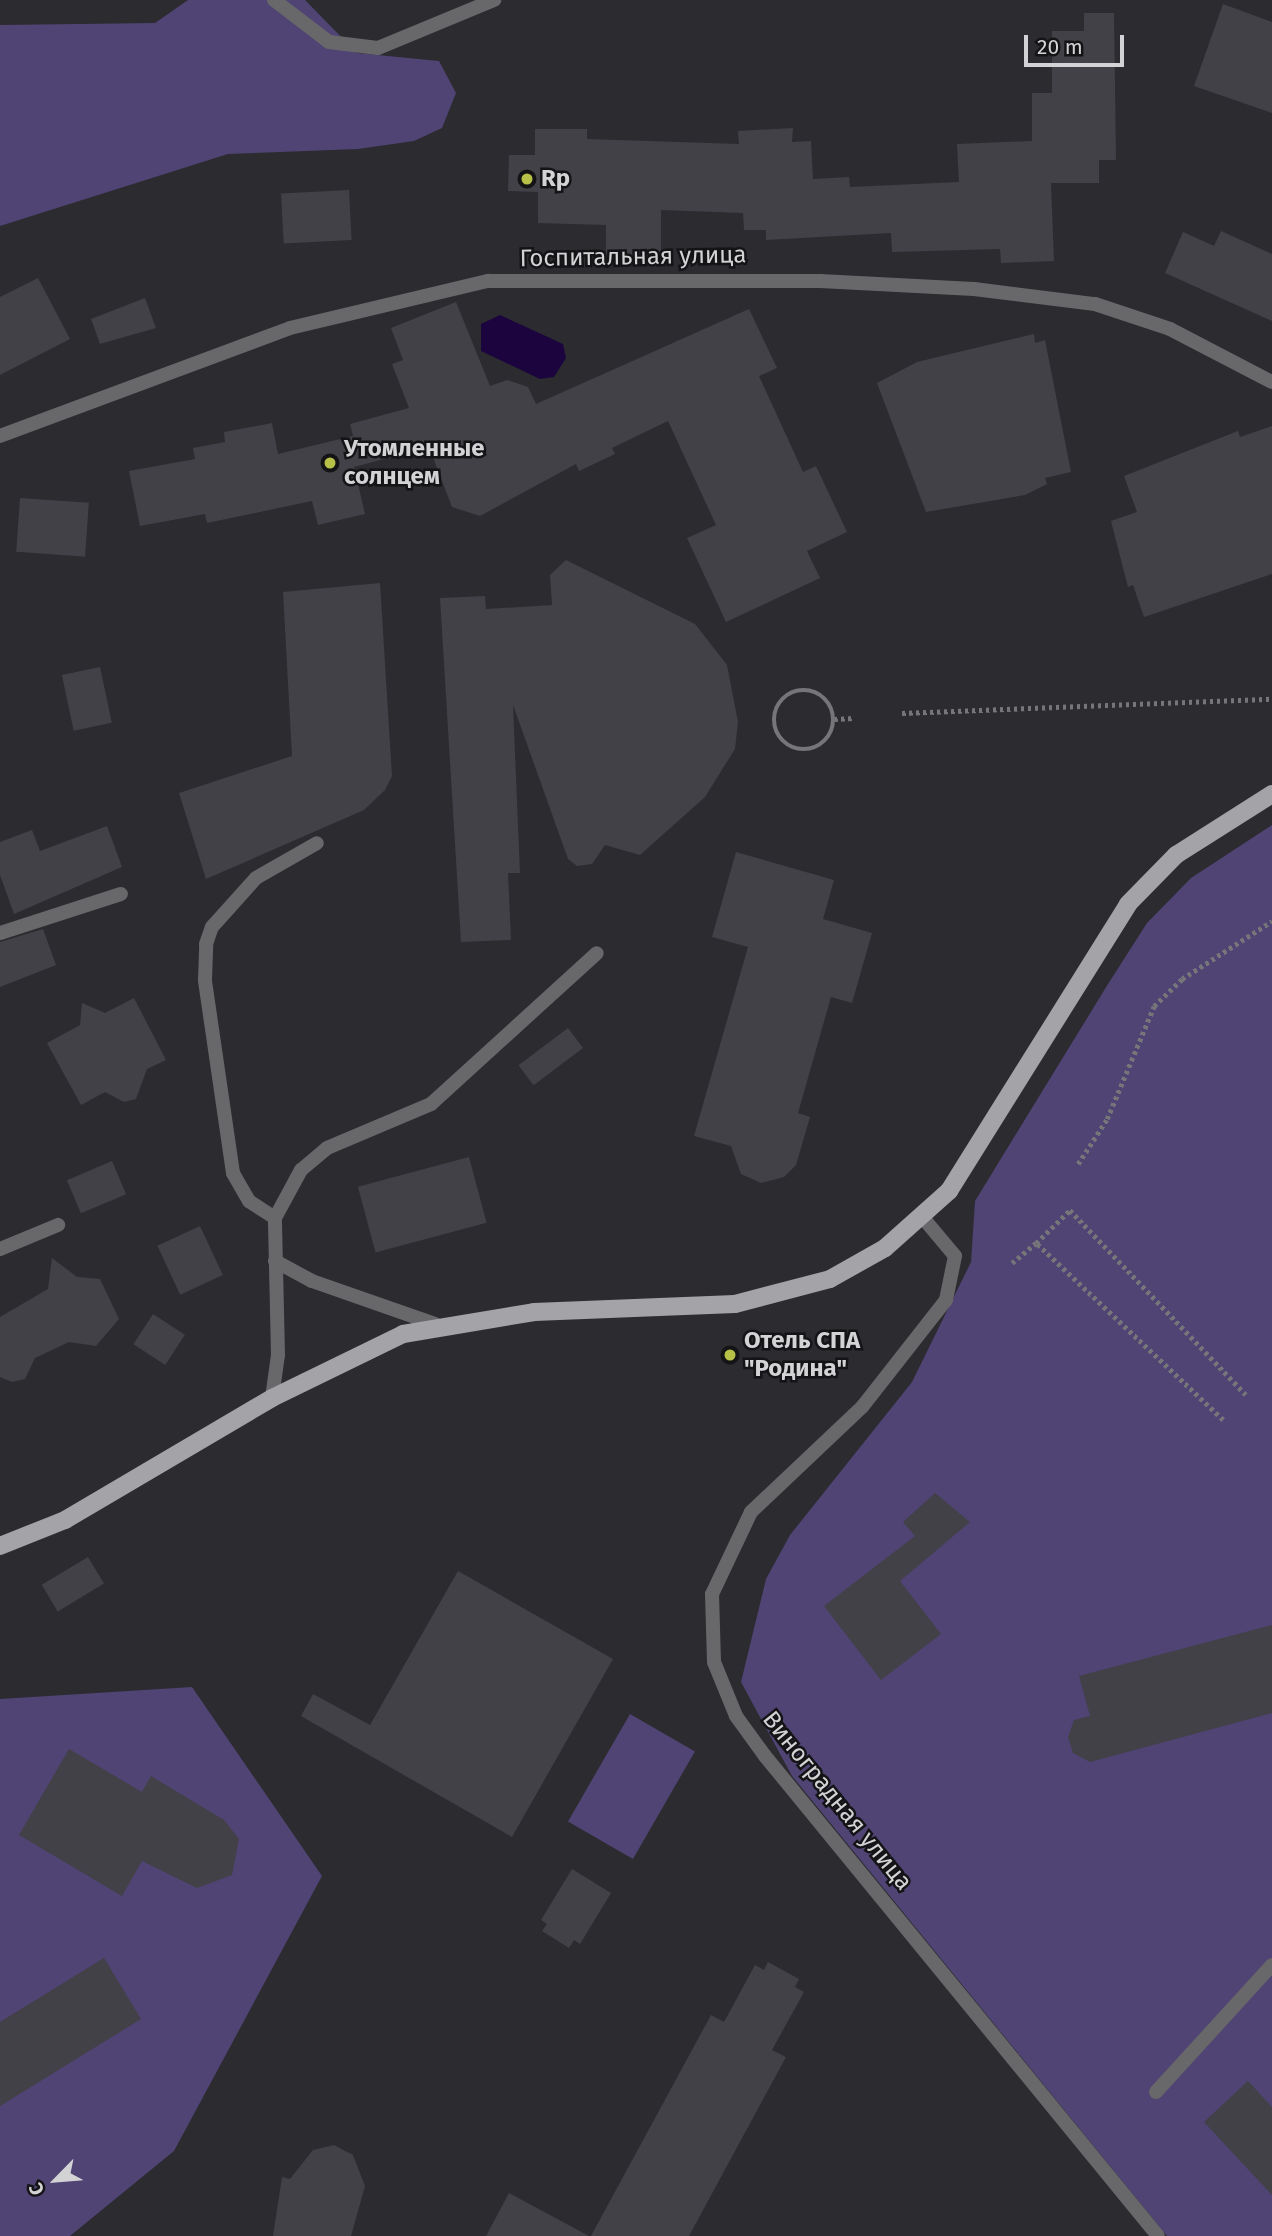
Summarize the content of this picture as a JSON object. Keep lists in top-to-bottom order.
{
  "streets": {
    "street": ["Госпитальная улица", "Виноградная улица"]
  },
  "places": ["Rp", "Утомленные солнцем", "Отель СПА \"Родина\""],
  "scale_bar": "20 m",
  "north": "bottom left"
}
